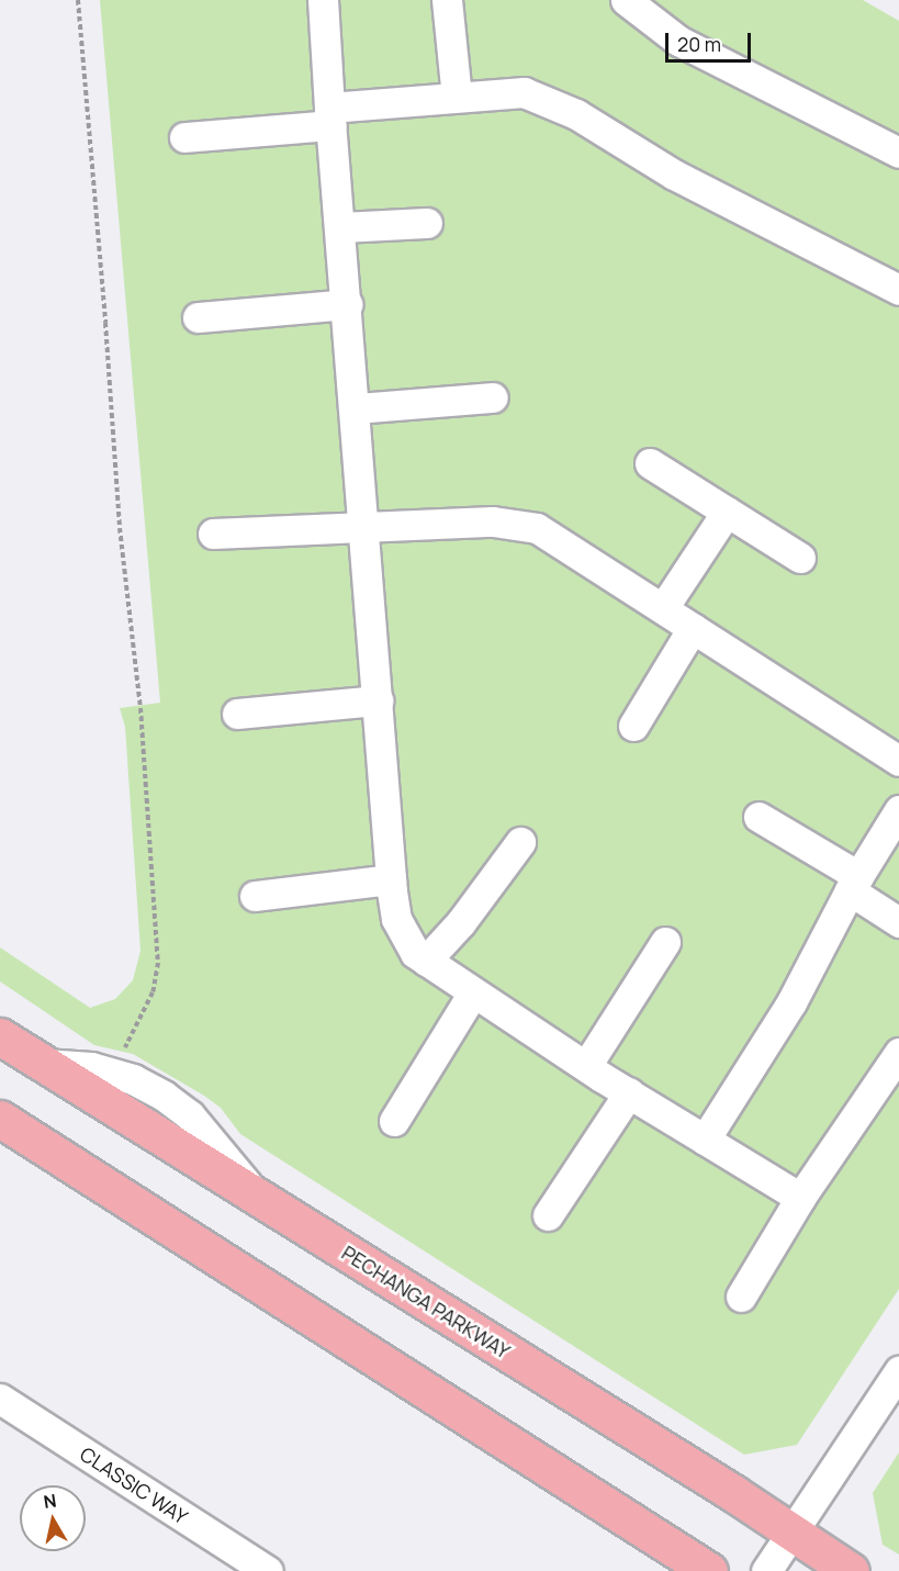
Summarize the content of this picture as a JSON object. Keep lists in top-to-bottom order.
{
  "streets": {
    "main road": ["PECHANGA PARKWAY"],
    "street": ["CLASSIC WAY"]
  },
  "scale_bar": "20 m",
  "north": "top"
}
